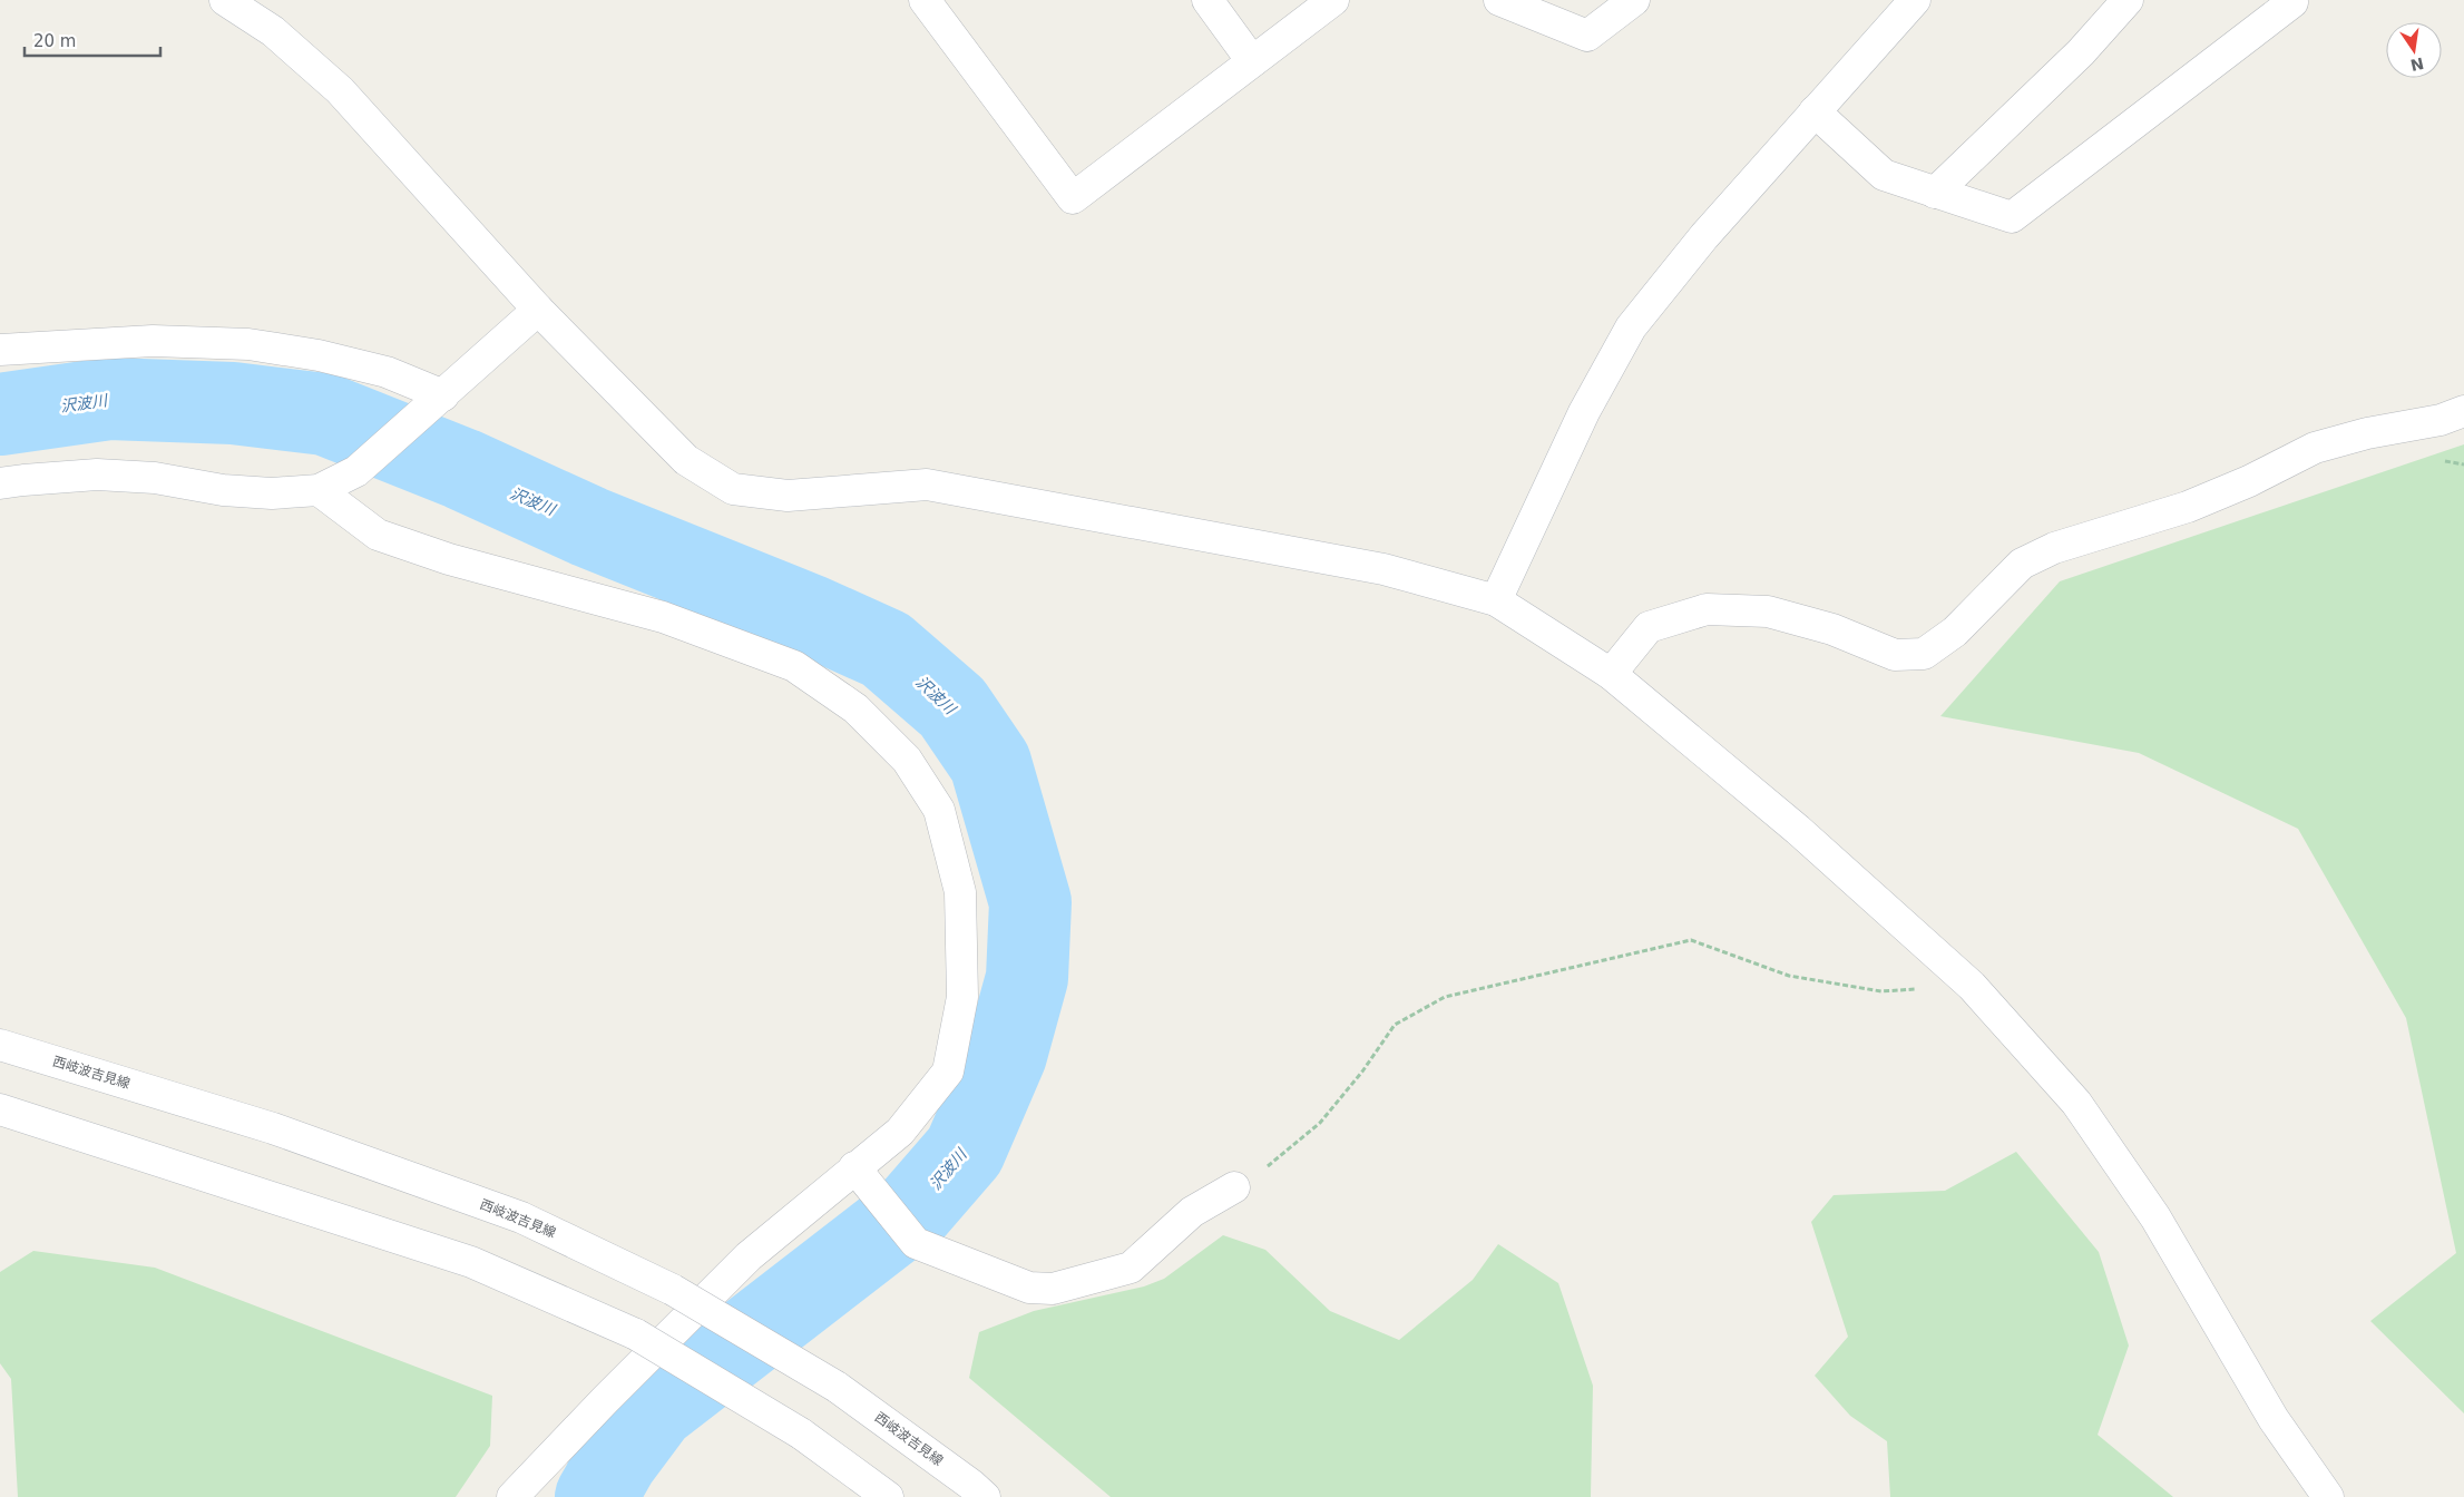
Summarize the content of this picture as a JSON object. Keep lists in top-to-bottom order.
{
  "streets": {
    "street": ["西岐波吉見線"]
  },
  "water": ["沢波川"],
  "scale_bar": "20 m",
  "north": "bottom"
}
